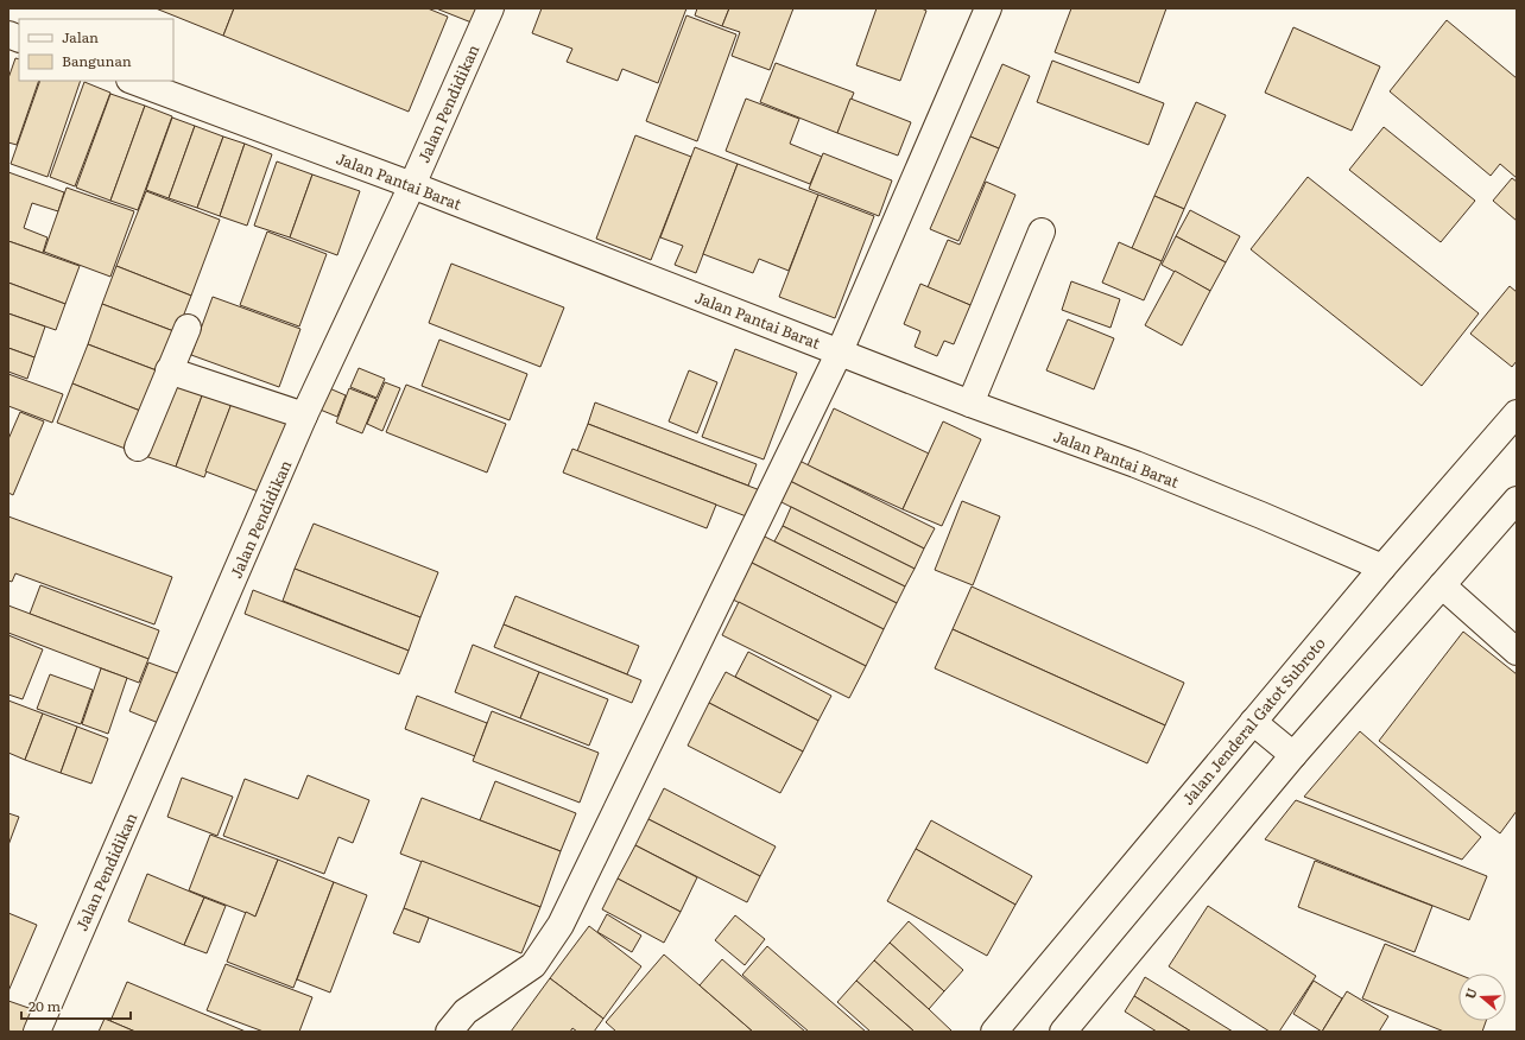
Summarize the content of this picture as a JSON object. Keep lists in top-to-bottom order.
{
  "streets": {
    "main road": ["Jalan Pendidikan", "Jalan Pantai Barat", "Jalan Jenderal Gatot Subroto"]
  },
  "crossings": [
    ["Jalan Pendidikan", "Jalan Pantai Barat"],
    ["Jalan Pantai Barat", "Jalan Jenderal Gatot Subroto"]
  ],
  "legend": ["Jalan", "Bangunan"],
  "scale_bar": "20 m",
  "north": "left"
}
